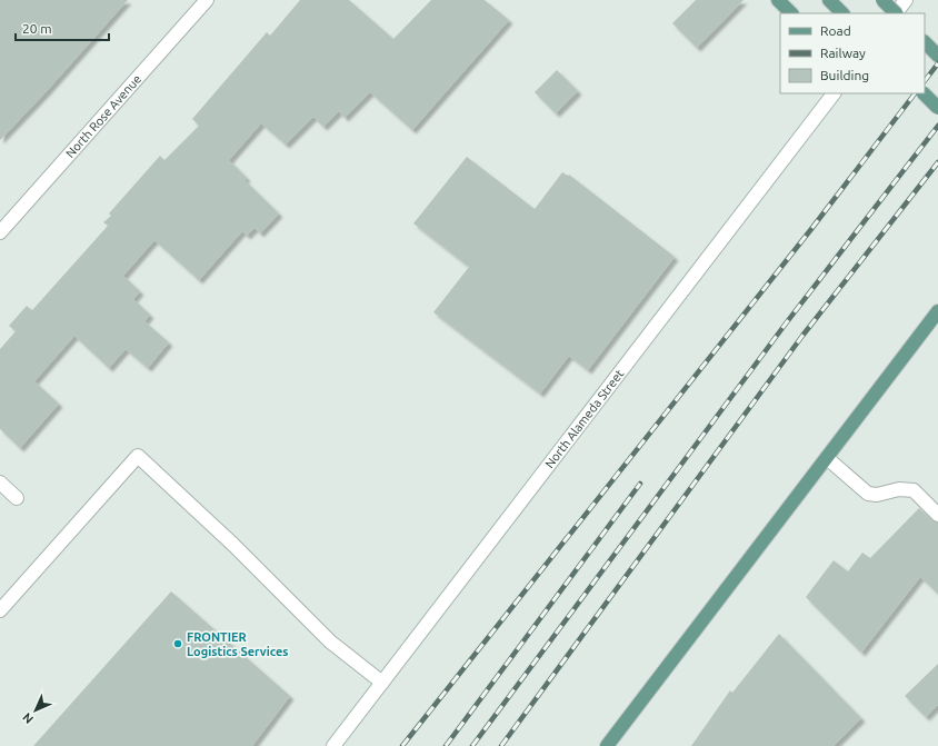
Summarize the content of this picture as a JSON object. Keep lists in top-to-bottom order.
{
  "streets": {
    "street": ["North Rose Avenue", "North Alameda Street"]
  },
  "places": ["FRONTIER Logistics Services"],
  "legend": ["Road", "Railway", "Building"],
  "scale_bar": "20 m",
  "north": "bottom left"
}
